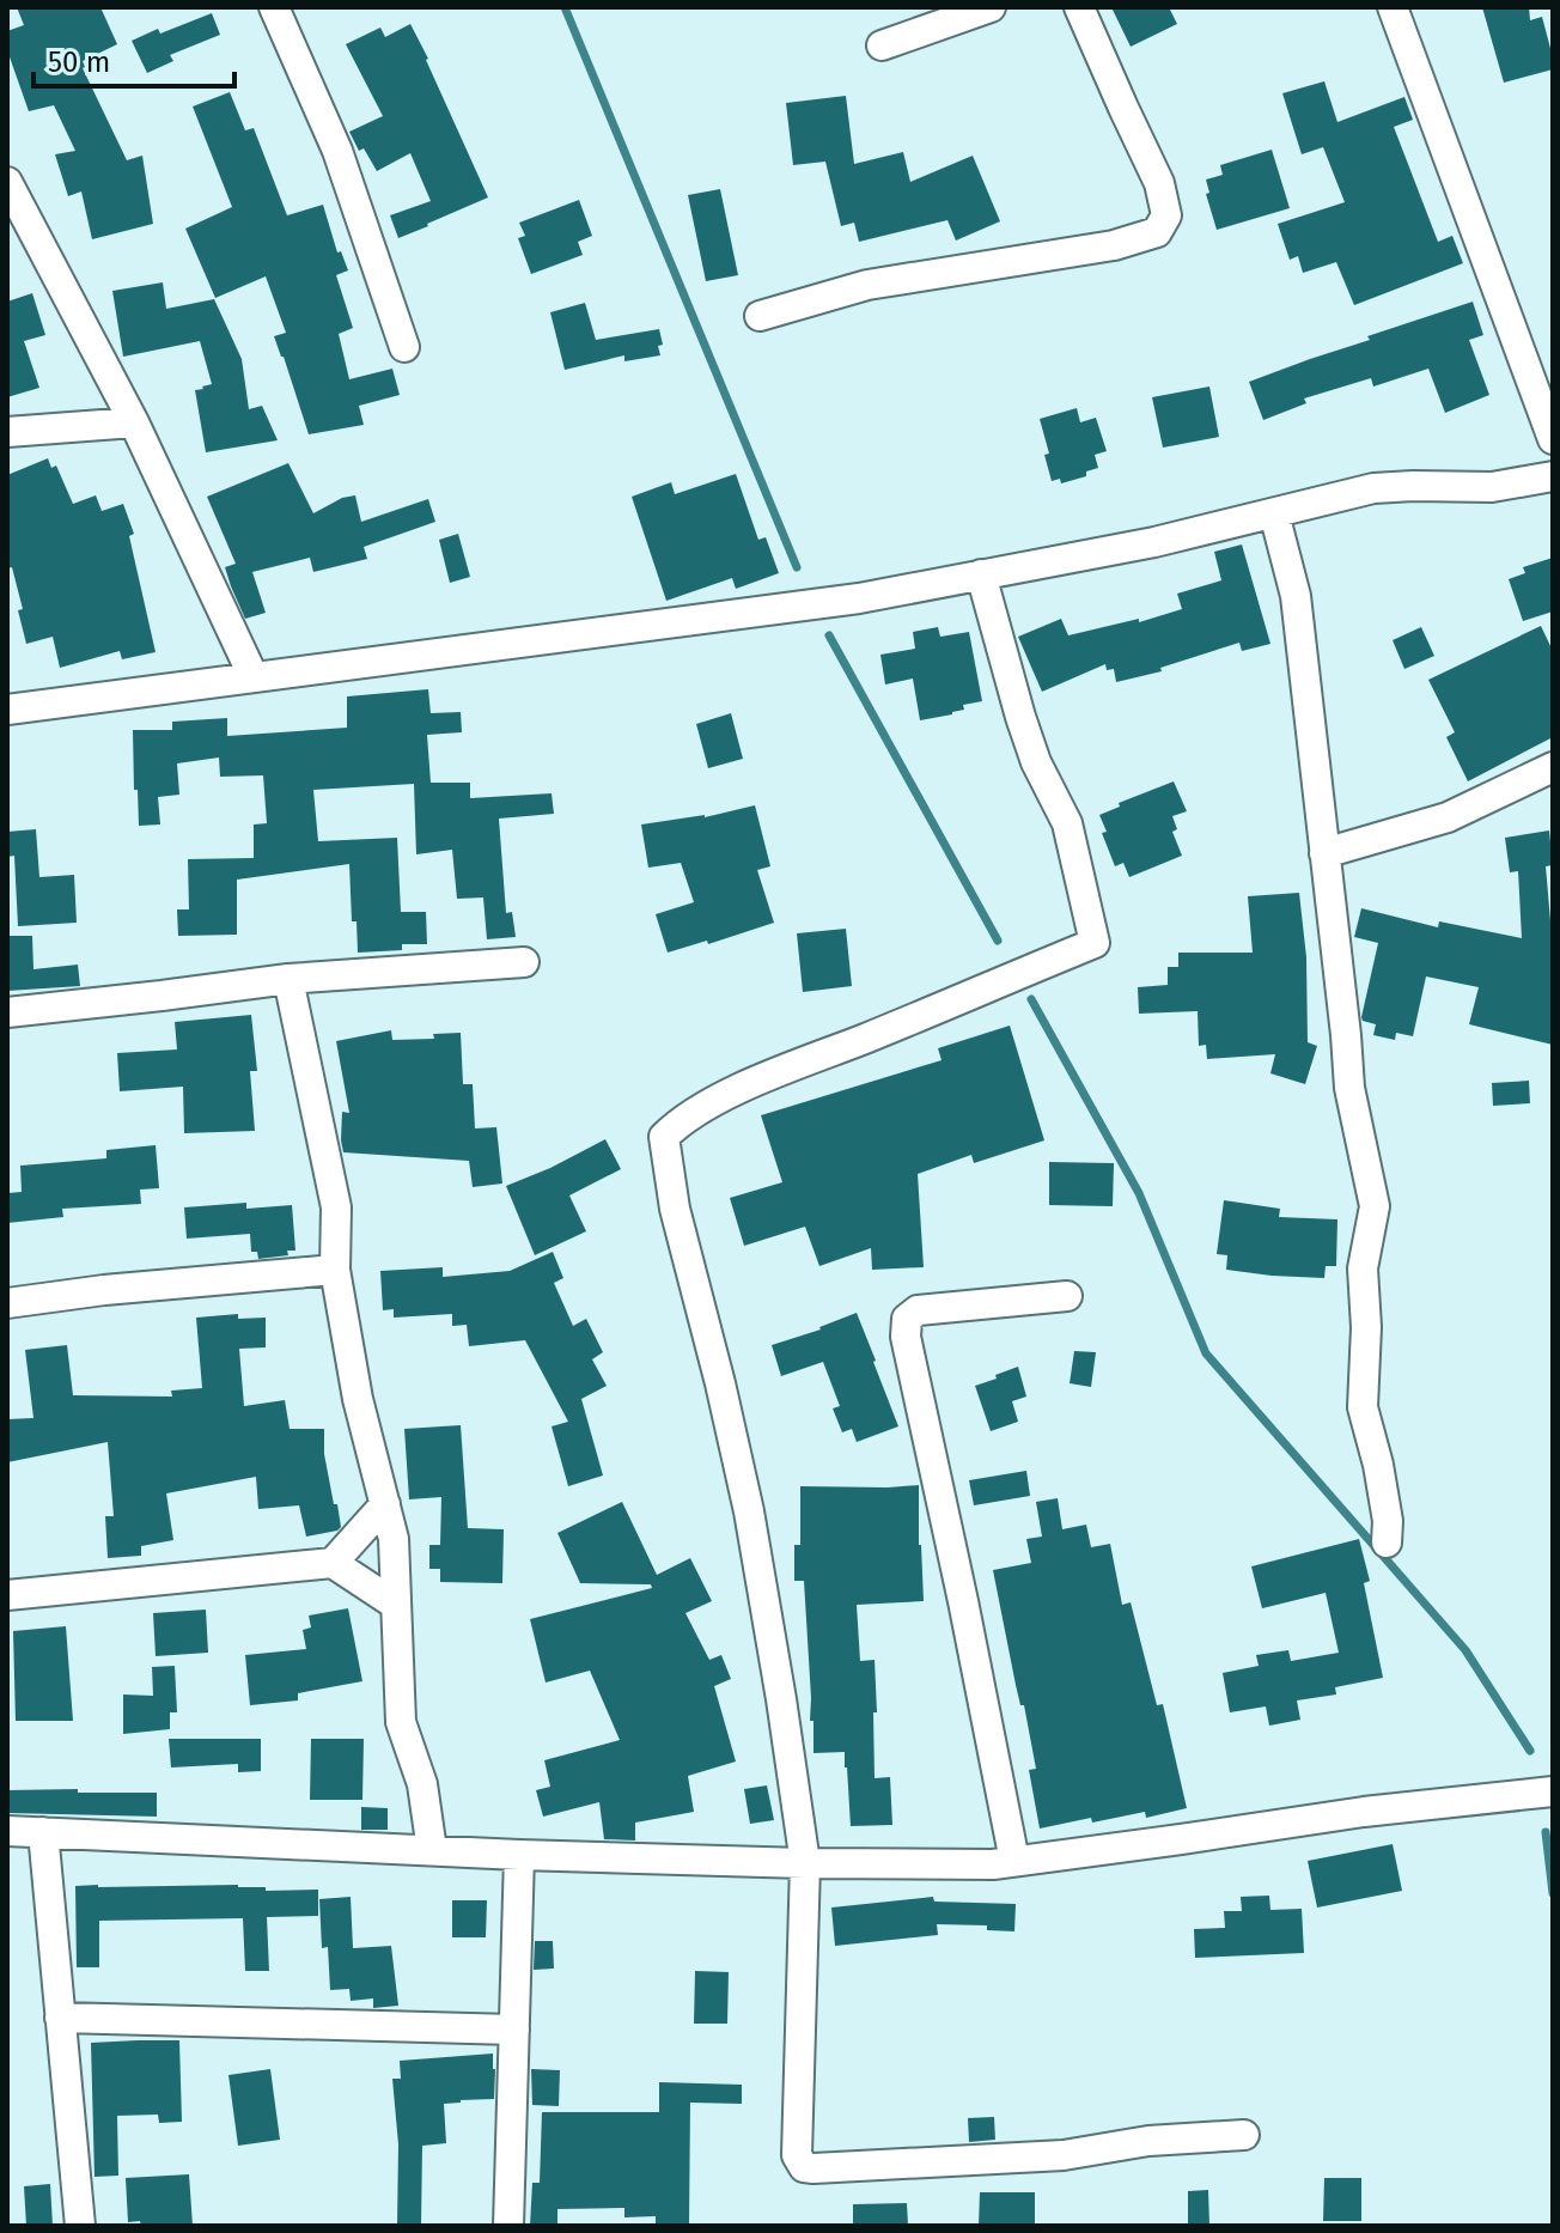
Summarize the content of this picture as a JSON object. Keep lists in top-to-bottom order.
{
  "scale_bar": "50 m"
}
